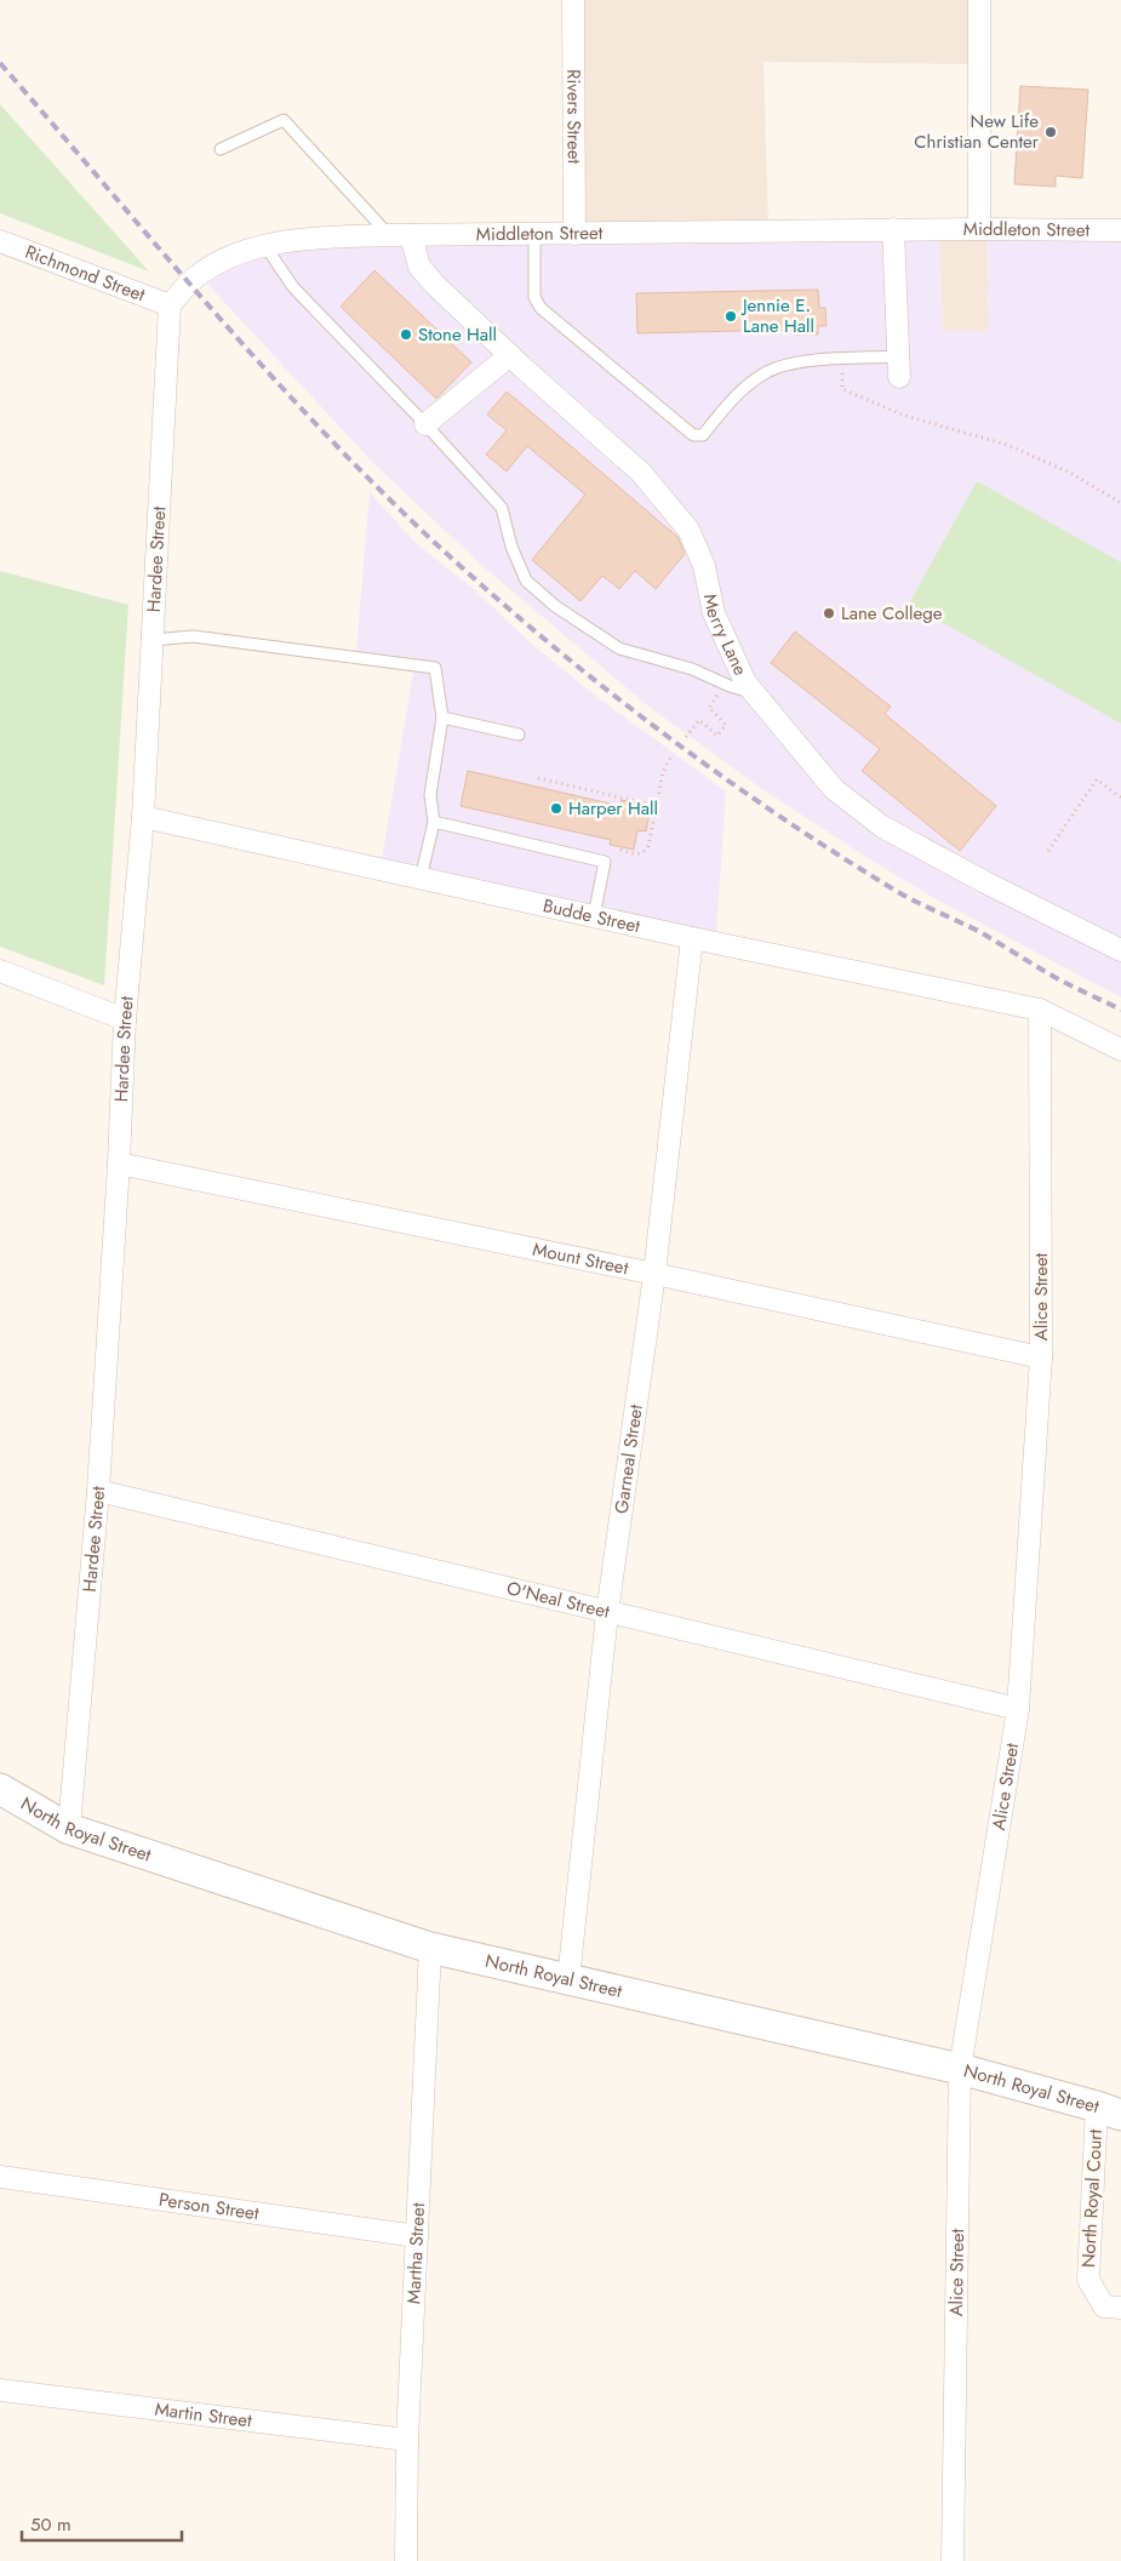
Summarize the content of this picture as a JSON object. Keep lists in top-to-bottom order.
{
  "streets": {
    "main road": ["North Royal Street"],
    "street": [
      "Rivers Street",
      "Middleton Street",
      "Richmond Street",
      "Hardee Street",
      "Merry Lane",
      "Budde Street",
      "Mount Street",
      "Alice Street",
      "Garneal Street",
      "O'Neal Street",
      "North Royal Court",
      "Person Street",
      "Martha Street",
      "Martin Street"
    ]
  },
  "crossings": [
    ["Rivers Street", "Middleton Street"],
    ["Middleton Street", "Richmond Street"],
    ["Middleton Street", "Hardee Street"],
    ["Middleton Street", "Merry Lane"],
    ["Richmond Street", "Hardee Street"],
    ["Hardee Street", "Budde Street"],
    ["Hardee Street", "Mount Street"],
    ["Hardee Street", "O'Neal Street"],
    ["Hardee Street", "North Royal Street"],
    ["Budde Street", "Alice Street"],
    ["Budde Street", "Garneal Street"],
    ["Mount Street", "Alice Street"],
    ["Mount Street", "Garneal Street"],
    ["Alice Street", "O'Neal Street"],
    ["Alice Street", "North Royal Street"],
    ["Garneal Street", "O'Neal Street"],
    ["Garneal Street", "North Royal Street"],
    ["North Royal Street", "North Royal Court"],
    ["North Royal Street", "Martha Street"],
    ["Person Street", "Martha Street"],
    ["Martha Street", "Martin Street"]
  ],
  "places": [
    "New Life Christian Center",
    "Jennie E. Lane Hall",
    "Stone Hall",
    "Lane College",
    "Harper Hall"
  ],
  "scale_bar": "50 m"
}
